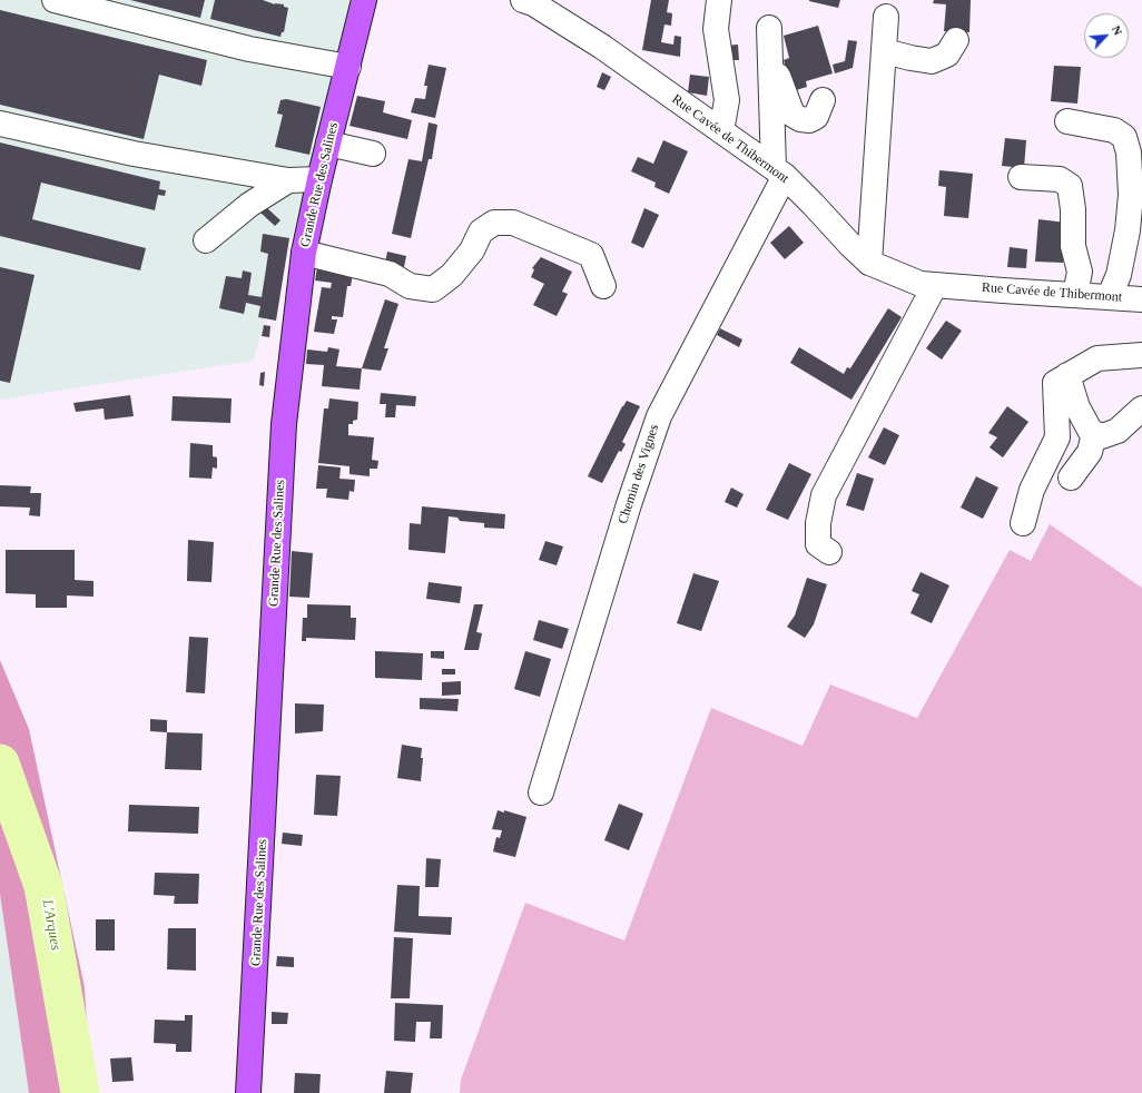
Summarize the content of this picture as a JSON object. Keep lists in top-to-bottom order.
{
  "streets": {
    "main road": ["Grande Rue des Salines"],
    "street": ["Rue Cavée de Thibermont", "Chemin des Vignes"]
  },
  "crossings": [
    ["Rue Cavée de Thibermont", "Chemin des Vignes"]
  ],
  "water": ["L'Arques"],
  "north": "top right"
}
